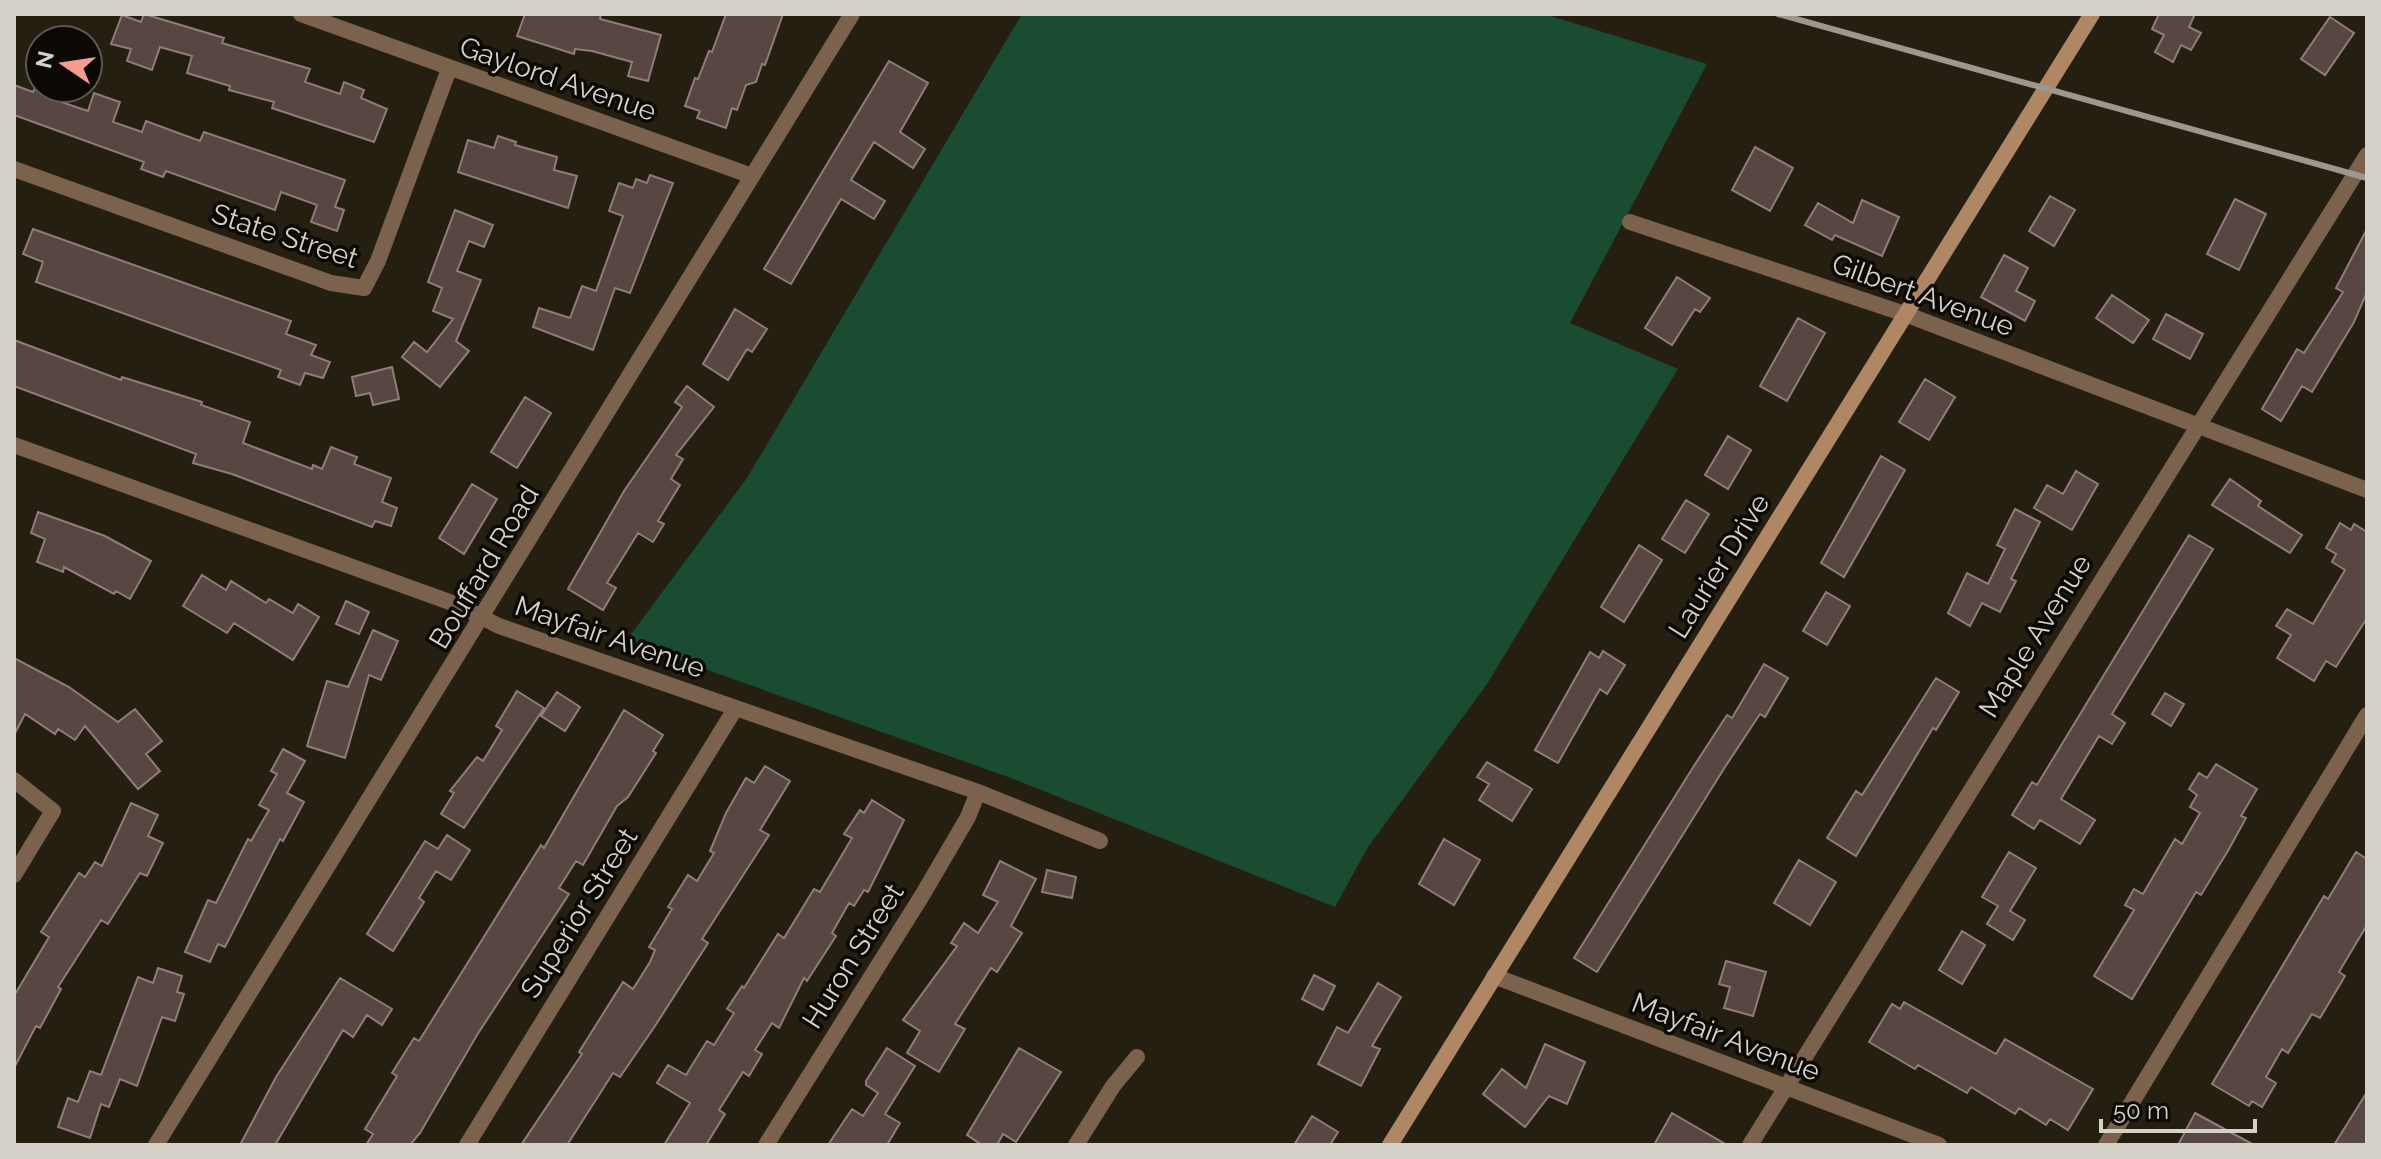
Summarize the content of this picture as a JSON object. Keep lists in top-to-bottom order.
{
  "streets": {
    "street": [
      "Gaylord Avenue",
      "State Street",
      "Gilbert Avenue",
      "Laurier Drive",
      "Bouffard Road",
      "Maple Avenue",
      "Mayfair Avenue",
      "Superior Street",
      "Huron Street"
    ]
  },
  "crossings": [
    ["Gaylord Avenue", "State Street"],
    ["Gaylord Avenue", "Bouffard Road"],
    ["Gilbert Avenue", "Laurier Drive"],
    ["Gilbert Avenue", "Maple Avenue"],
    ["Laurier Drive", "Mayfair Avenue"],
    ["Bouffard Road", "Mayfair Avenue"],
    ["Maple Avenue", "Mayfair Avenue"],
    ["Mayfair Avenue", "Superior Street"],
    ["Mayfair Avenue", "Huron Street"]
  ],
  "scale_bar": "50 m",
  "north": "left"
}
